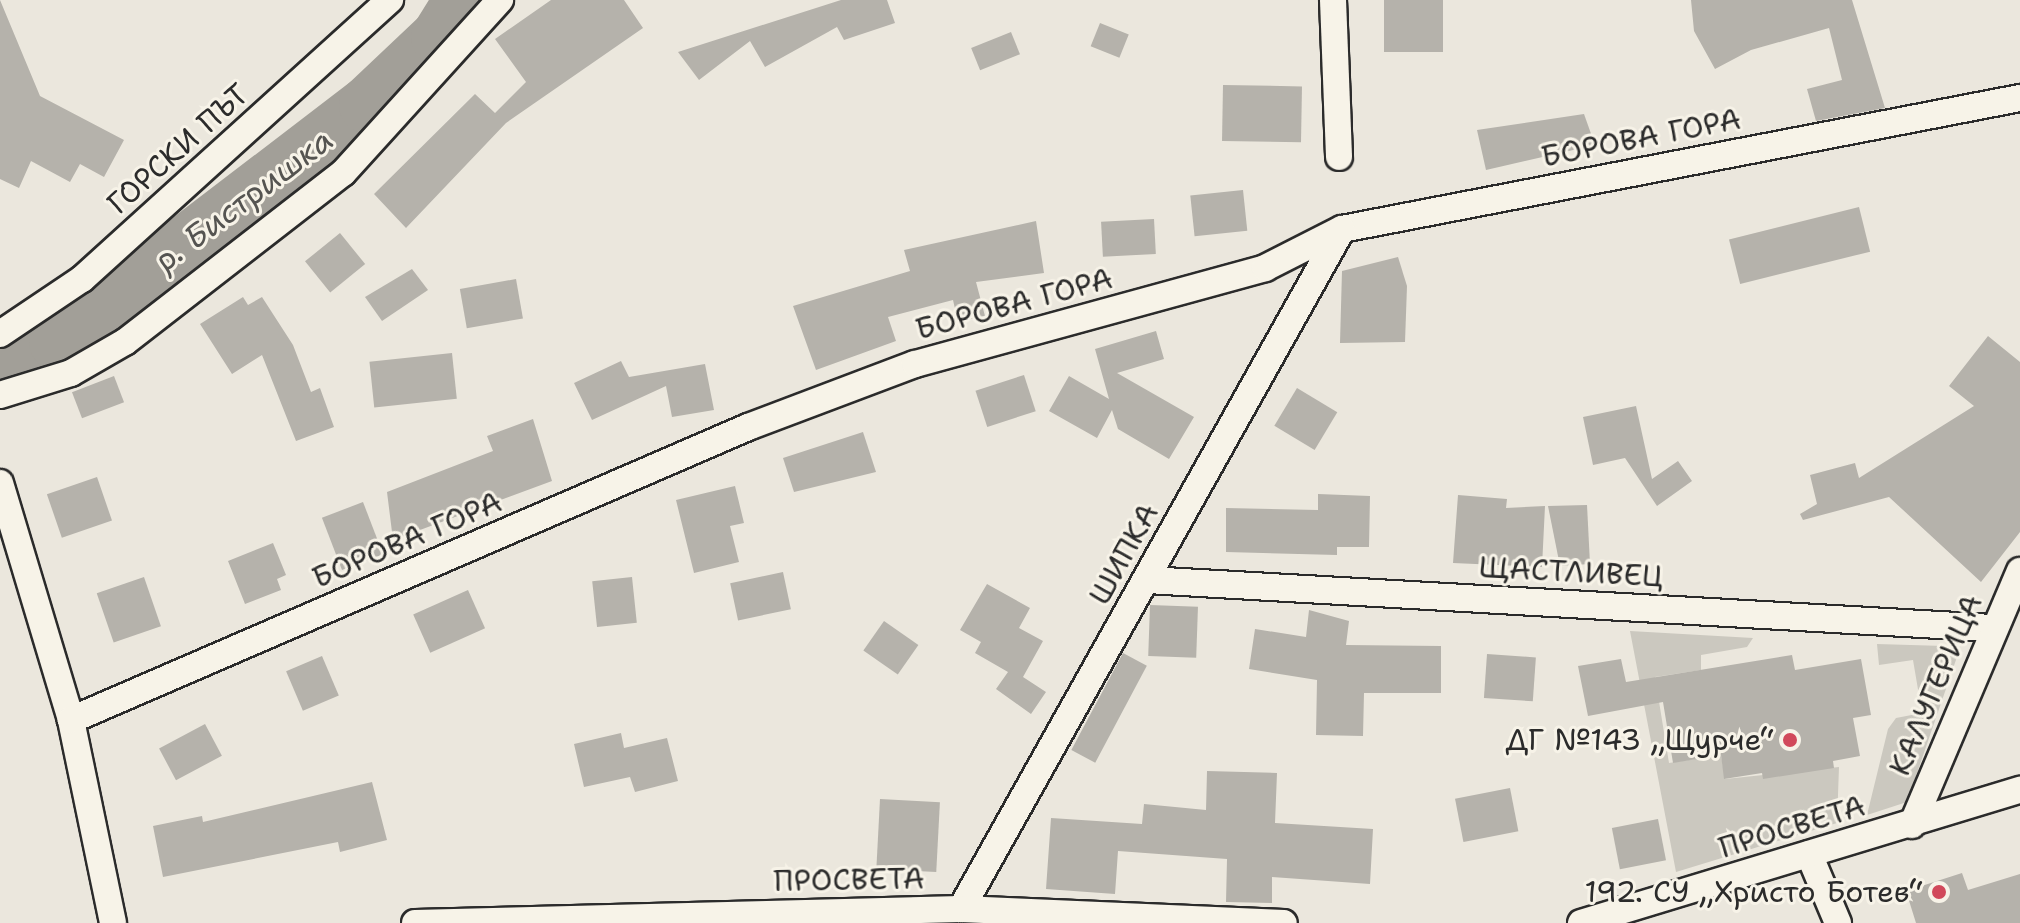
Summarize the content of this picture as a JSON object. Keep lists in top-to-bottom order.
{
  "streets": {
    "street": [
      "БОРОВА ГОРА",
      "ГОРСКИ ПЪТ",
      "ШИПКА",
      "ЩАСТЛИВЕЦ",
      "КАЛУГЕРИЦА",
      "ПРОСВЕТА"
    ]
  },
  "crossings": [
    ["БОРОВА ГОРА", "ШИПКА"],
    ["ШИПКА", "ЩАСТЛИВЕЦ"],
    ["ШИПКА", "ПРОСВЕТА"],
    ["ЩАСТЛИВЕЦ", "КАЛУГЕРИЦА"],
    ["КАЛУГЕРИЦА", "ПРОСВЕТА"]
  ],
  "water": ["р. Бистришка"],
  "places": ["ДГ №143 „Щурче“", "192. СУ „Христо Ботев“"]
}
